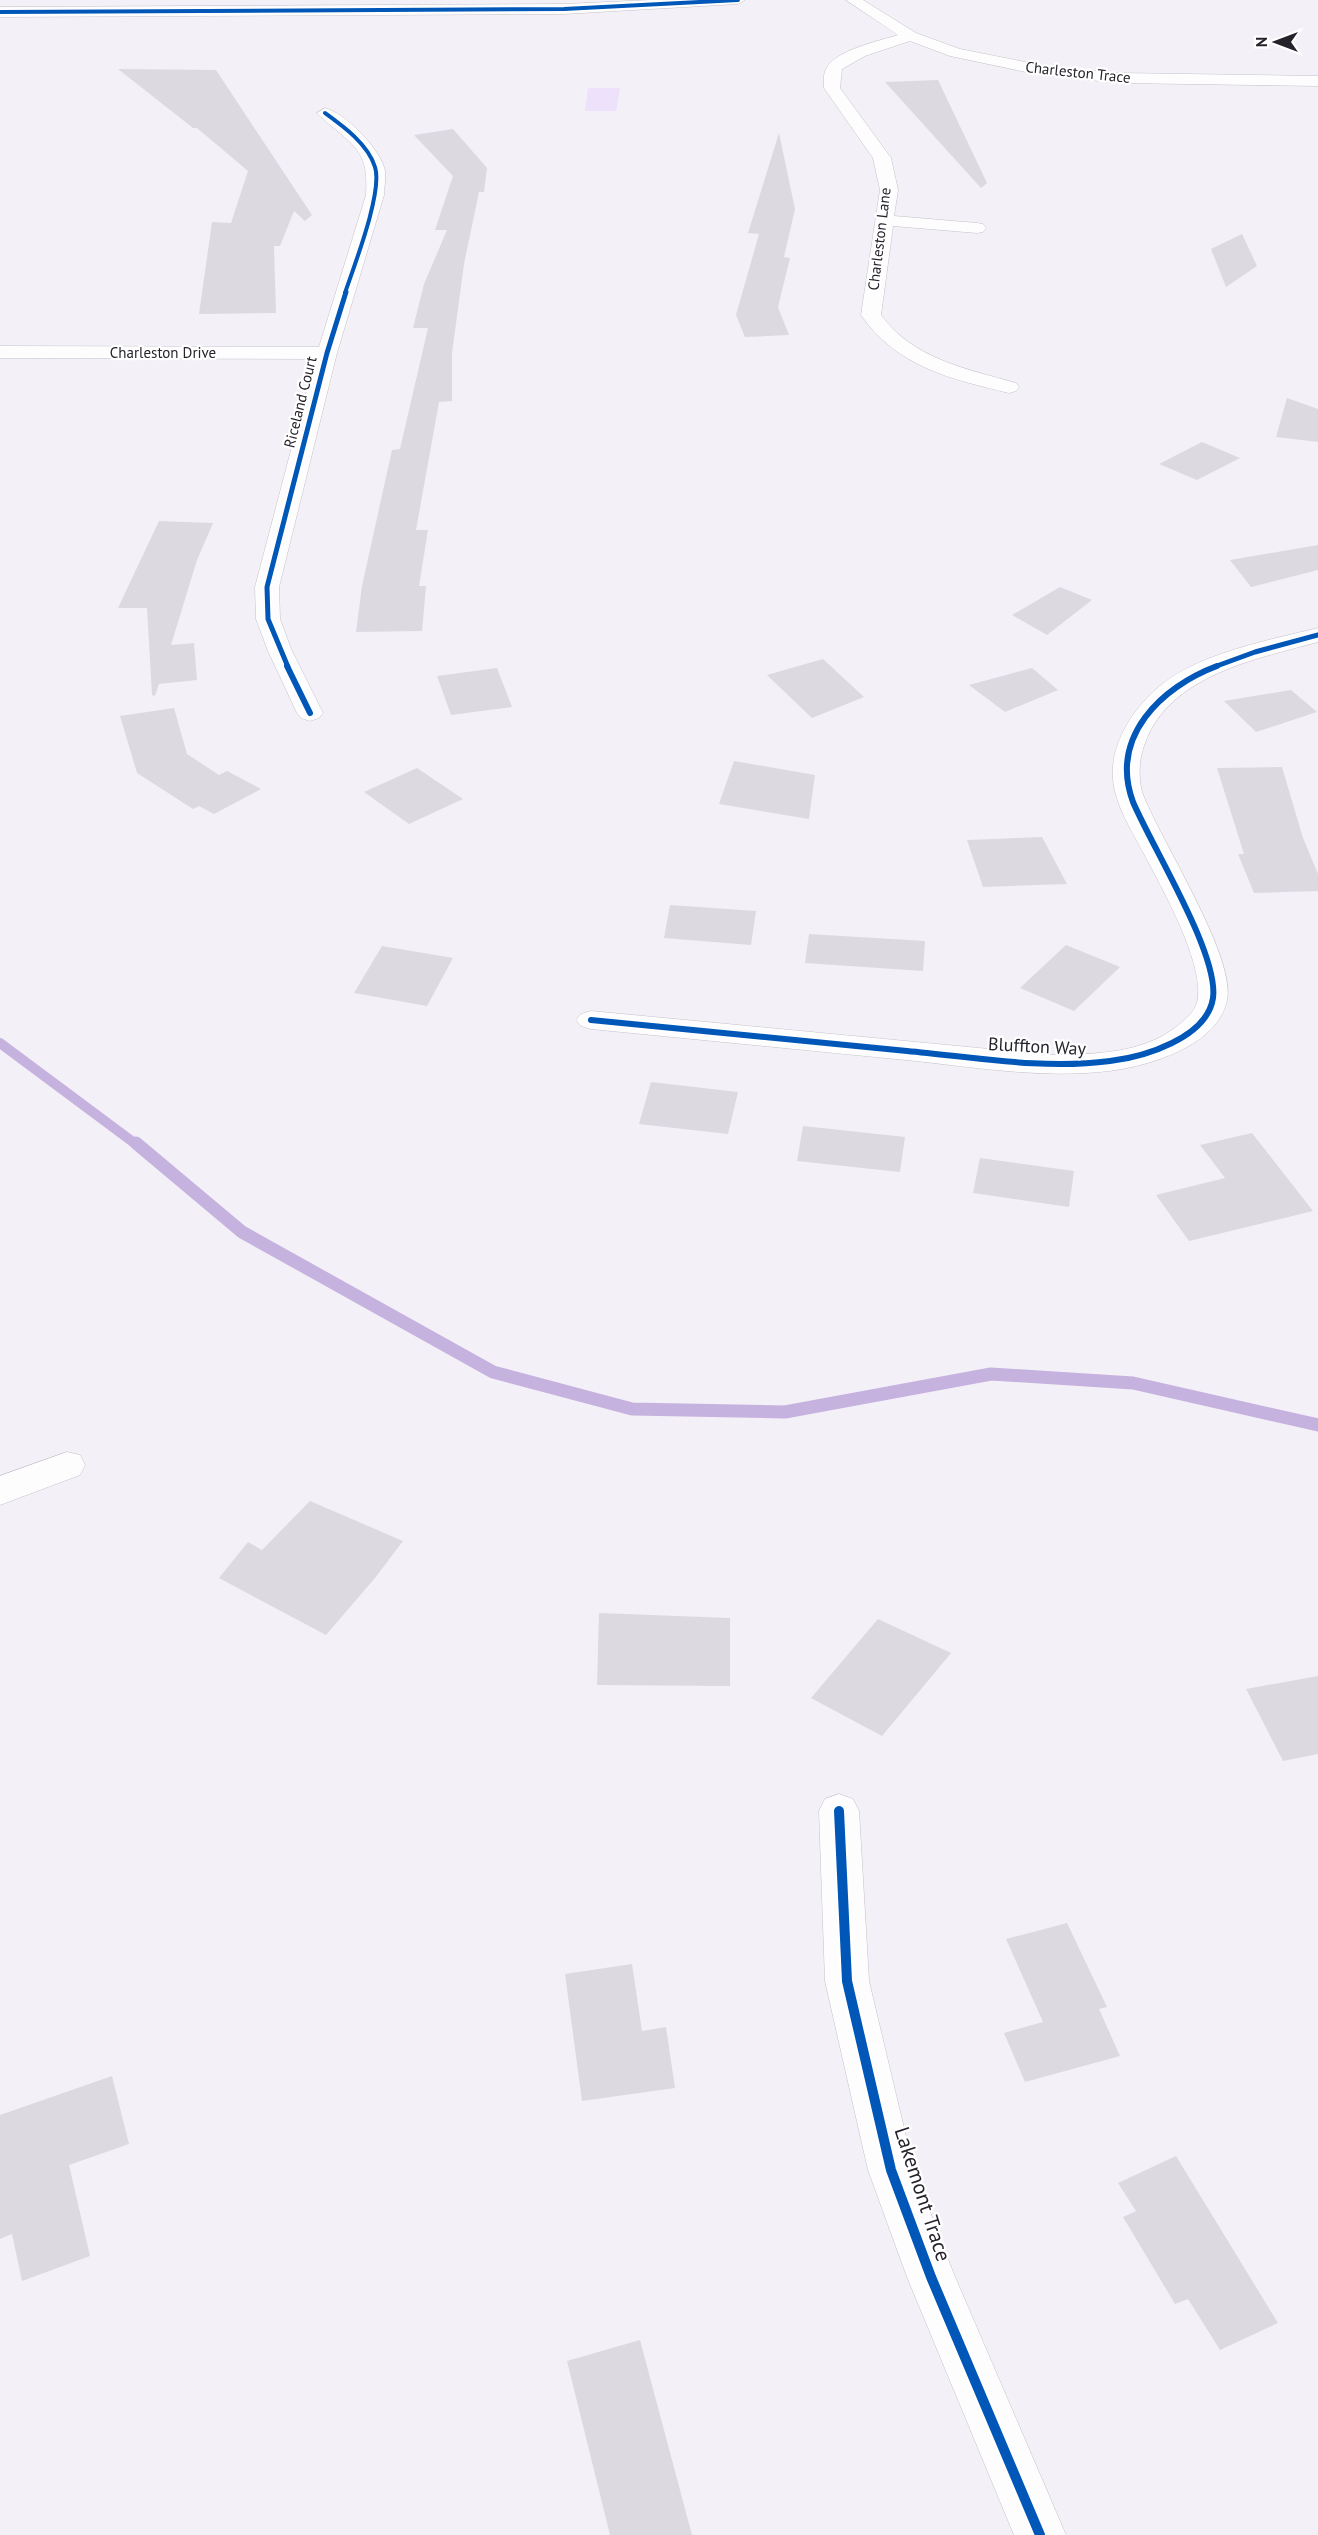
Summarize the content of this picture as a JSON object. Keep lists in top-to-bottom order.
{
  "streets": {
    "street": [
      "Charleston Trace",
      "Charleston Lane",
      "Charleston Drive",
      "Riceland Court",
      "Bluffton Way",
      "Lakemont Trace"
    ]
  },
  "crossings": [
    ["Charleston Trace", "Charleston Lane"],
    ["Charleston Drive", "Riceland Court"]
  ],
  "north": "left"
}
